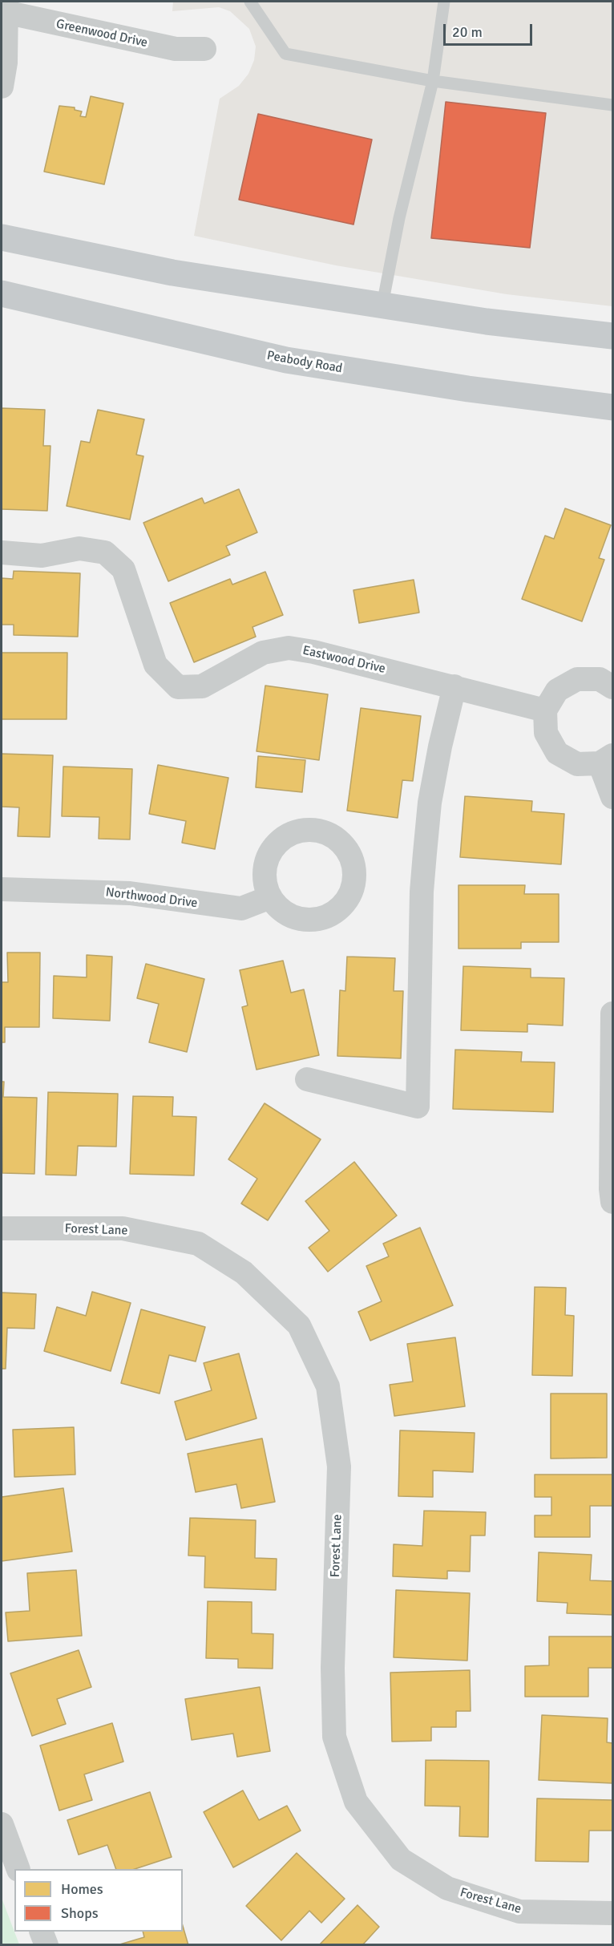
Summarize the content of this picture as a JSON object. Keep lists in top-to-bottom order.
{
  "streets": {
    "main road": ["Peabody Road"],
    "street": [
      "Greenwood Drive",
      "Eastwood Drive",
      "Northwood Drive",
      "Forest Lane"
    ]
  },
  "legend": ["Homes", "Shops"],
  "scale_bar": "20 m"
}
